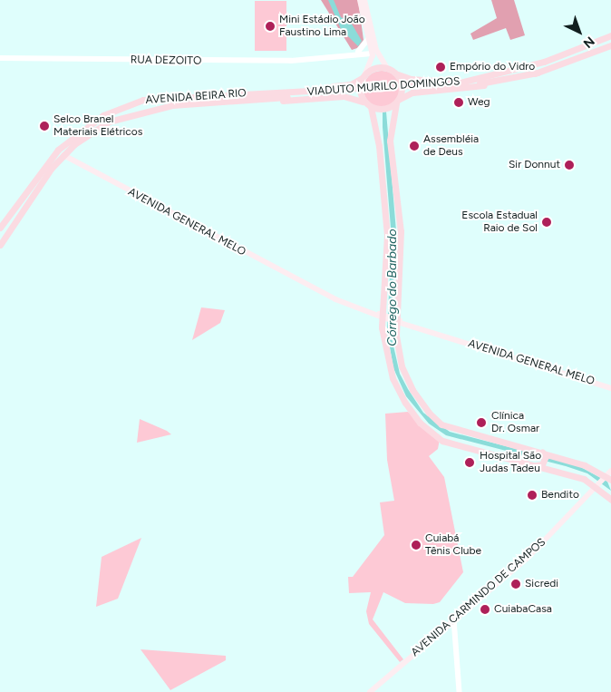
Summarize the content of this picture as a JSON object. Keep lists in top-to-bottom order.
{
  "streets": {
    "main road": [
      "VIADUTO MURILO DOMINGOS",
      "AVENIDA BEIRA RIO",
      "AVENIDA GENERAL MELO",
      "AVENIDA CARMINDO DE CAMPOS"
    ],
    "street": ["RUA DEZOITO"]
  },
  "crossings": [
    ["VIADUTO MURILO DOMINGOS", "AVENIDA BEIRA RIO"],
    ["AVENIDA BEIRA RIO", "AVENIDA GENERAL MELO"]
  ],
  "water": ["Córrego do Barbado"],
  "places": [
    "Mini Estádio João Faustino Lima",
    "Empório do Vidro",
    "Weg",
    "Selco Branel Materiais Elétricos",
    "Assembléia de Deus",
    "Sir Donnut",
    "Escola Estadual Raio de Sol",
    "Clínica Dr. Osmar",
    "Hospital São Judas Tadeu",
    "Bendito",
    "Cuiabá Tênis Clube",
    "Sicredi",
    "CuiabaCasa"
  ],
  "north": "bottom right"
}
